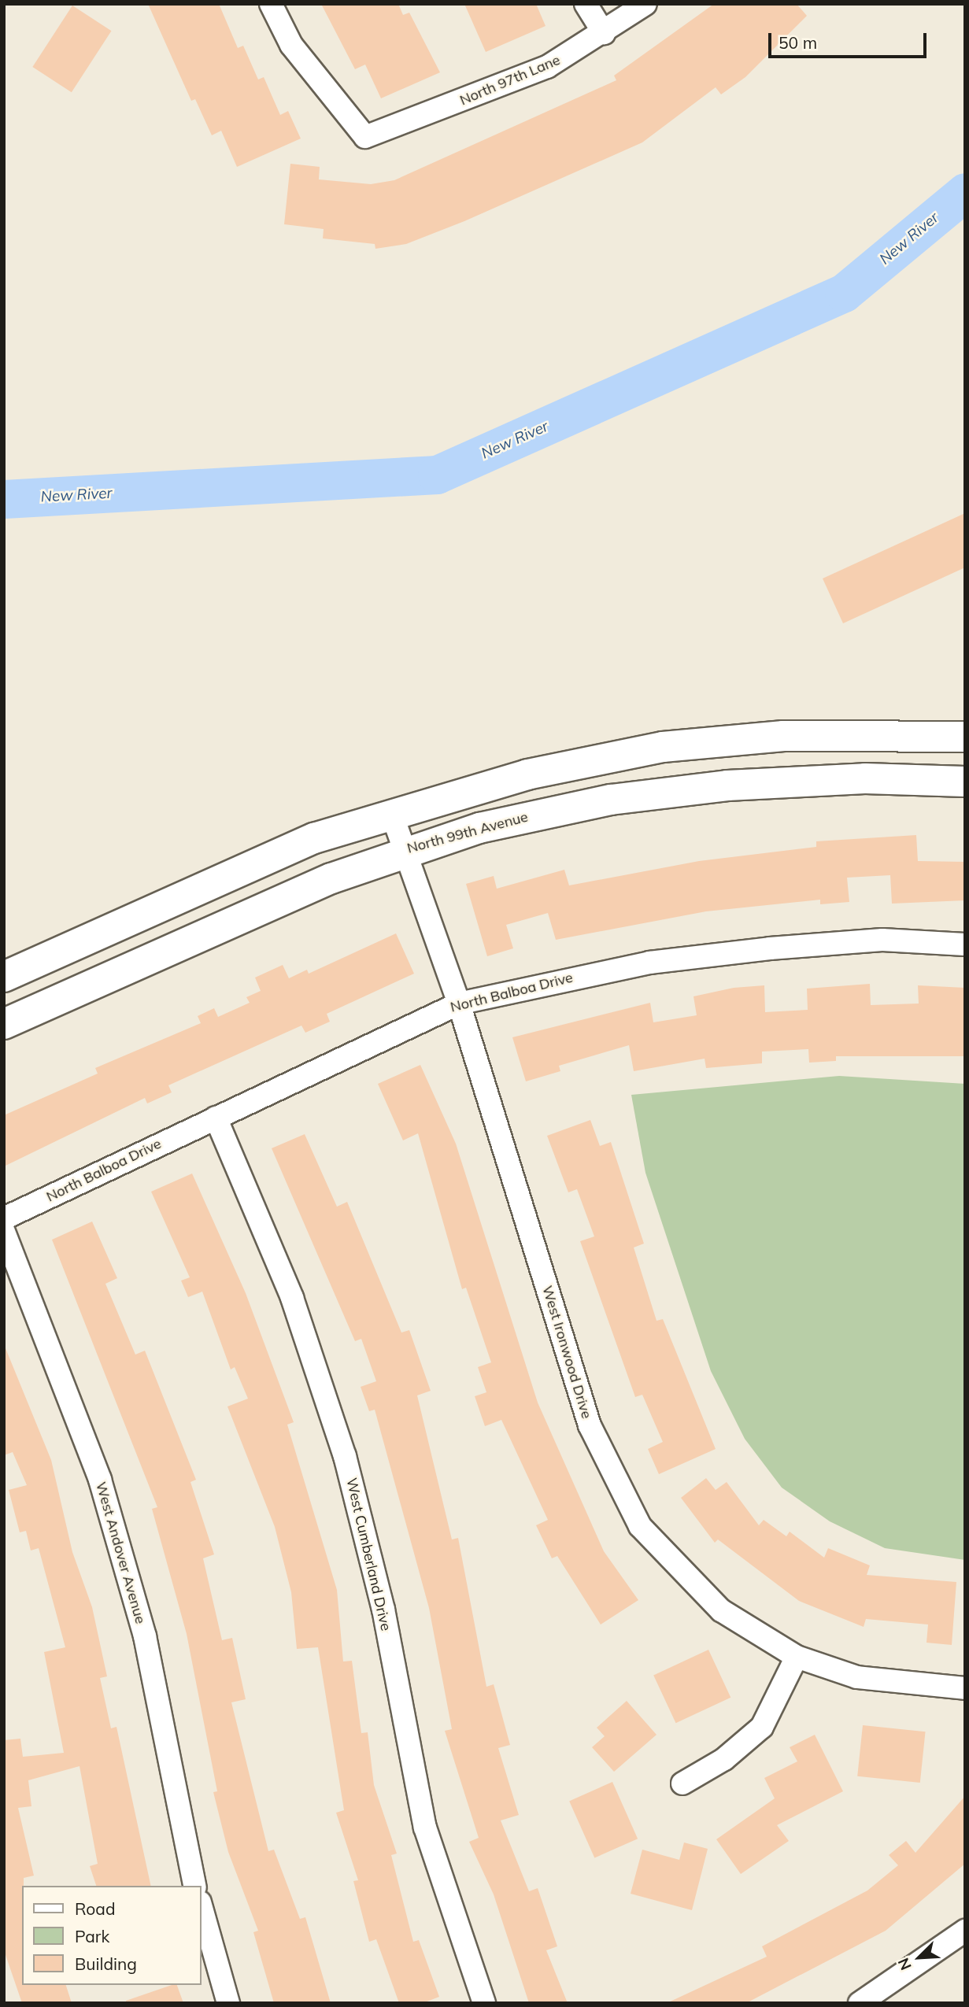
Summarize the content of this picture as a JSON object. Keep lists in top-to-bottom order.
{
  "streets": {
    "main road": ["North 99th Avenue"],
    "street": [
      "North 97th Lane",
      "North Balboa Drive",
      "West Ironwood Drive",
      "West Andover Avenue",
      "West Cumberland Drive"
    ]
  },
  "crossings": [
    ["North 99th Avenue", "West Ironwood Drive"],
    ["North Balboa Drive", "West Ironwood Drive"],
    ["North Balboa Drive", "West Cumberland Drive"]
  ],
  "water": ["New River"],
  "legend": ["Road", "Park", "Building"],
  "scale_bar": "50 m",
  "north": "bottom left"
}
